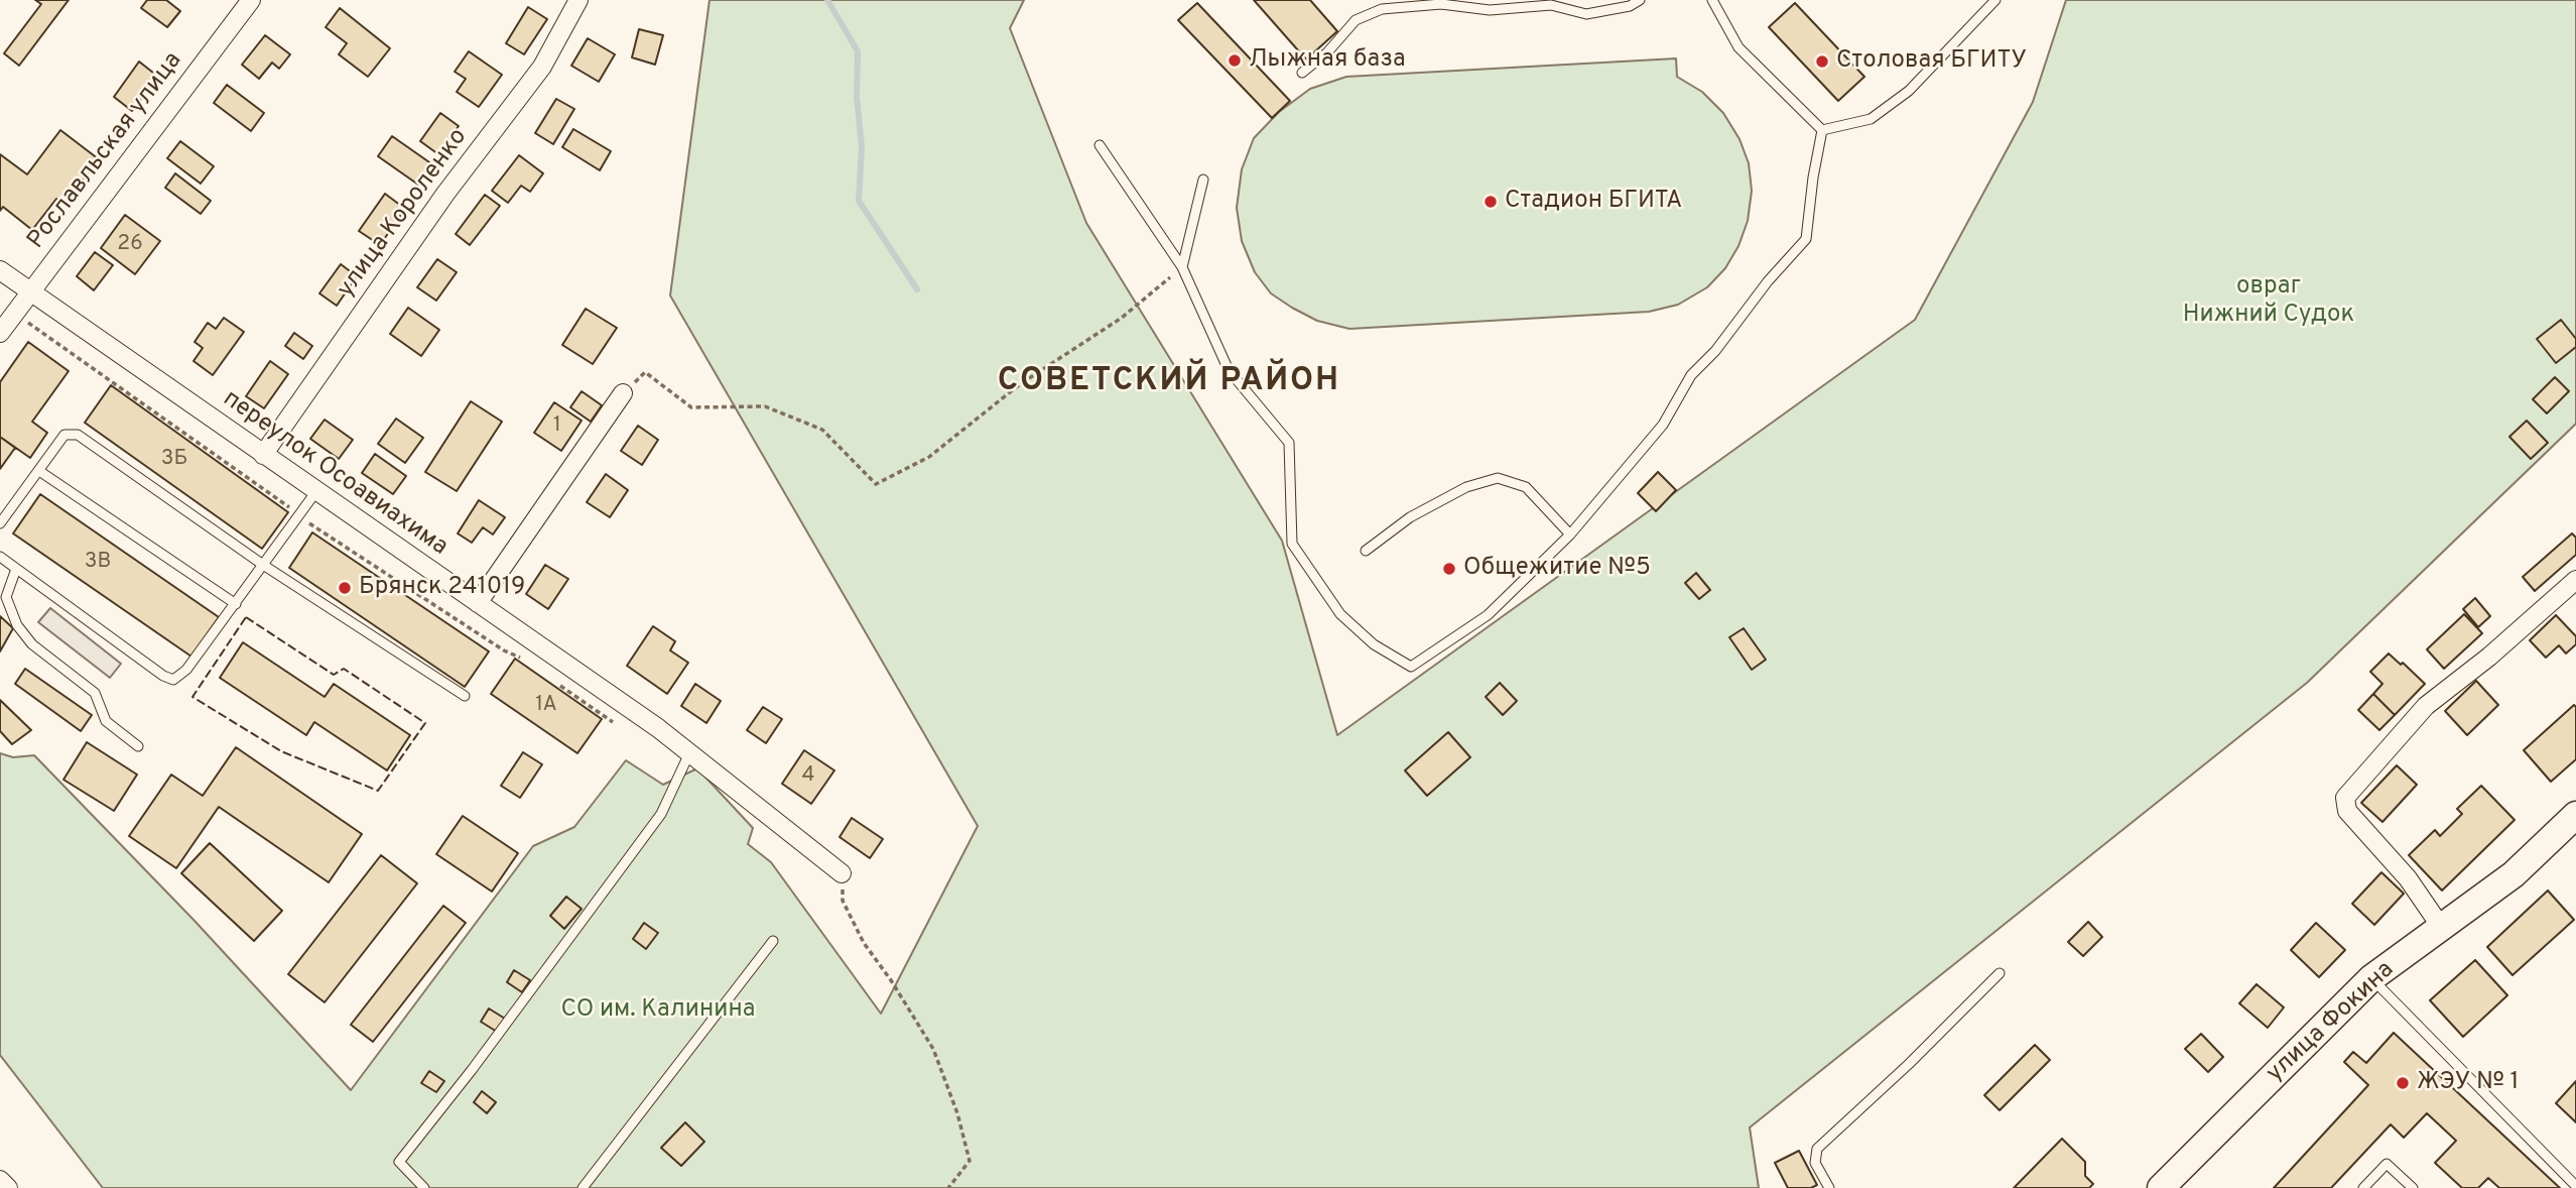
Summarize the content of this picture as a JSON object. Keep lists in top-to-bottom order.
{
  "streets": {
    "main road": ["улица Фокина"],
    "street": ["Рославльская улица", "улица Короленко", "переулок Осоавиахима"]
  },
  "crossings": [
    ["Рославльская улица", "переулок Осоавиахима"],
    ["улица Короленко", "переулок Осоавиахима"]
  ],
  "districts": ["СОВЕТСКИЙ РАЙОН"],
  "parks": ["овраг Нижний Судок", "СО им. Калинина"],
  "places": [
    "Лыжная база",
    "Столовая БГИТУ",
    "Стадион БГИТА",
    "Общежитие №5",
    "Брянск 241019",
    "ЖЭУ № 1"
  ],
  "house_numbers": [
    "26",
    "1",
    "3Б",
    "3В",
    "1А",
    "4"
  ]
}
